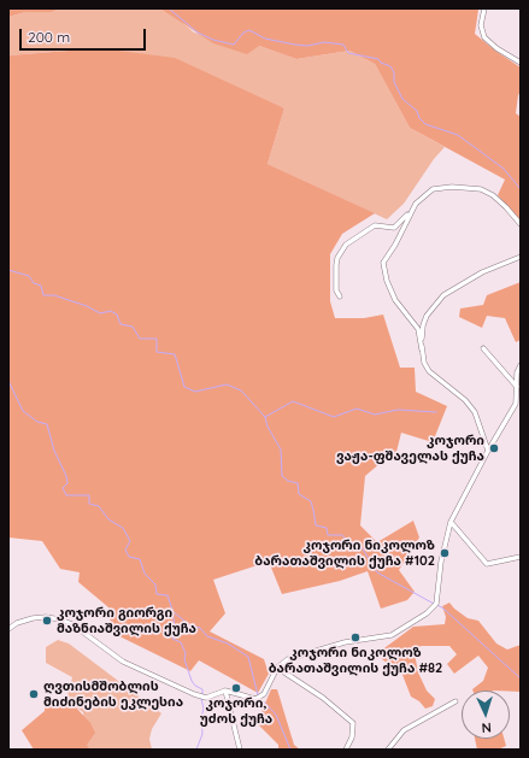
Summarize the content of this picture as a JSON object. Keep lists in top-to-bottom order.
{
  "places": [
    "კოჯორი ვაჟა-ფშაველას ქუჩა",
    "კოჯორი ნიკოლოზ ბარათაშვილის ქუჩა #102",
    "კოჯორი გიორგი მაზნიაშვილის ქუჩა",
    "კოჯორი ნიკოლოზ ბარათაშვილის ქუჩა #82",
    "კოჯორი, უძოს ქუჩა",
    "ღვთისმშობლის მიძინების ეკლესია"
  ],
  "scale_bar": "200 m",
  "north": "bottom"
}
